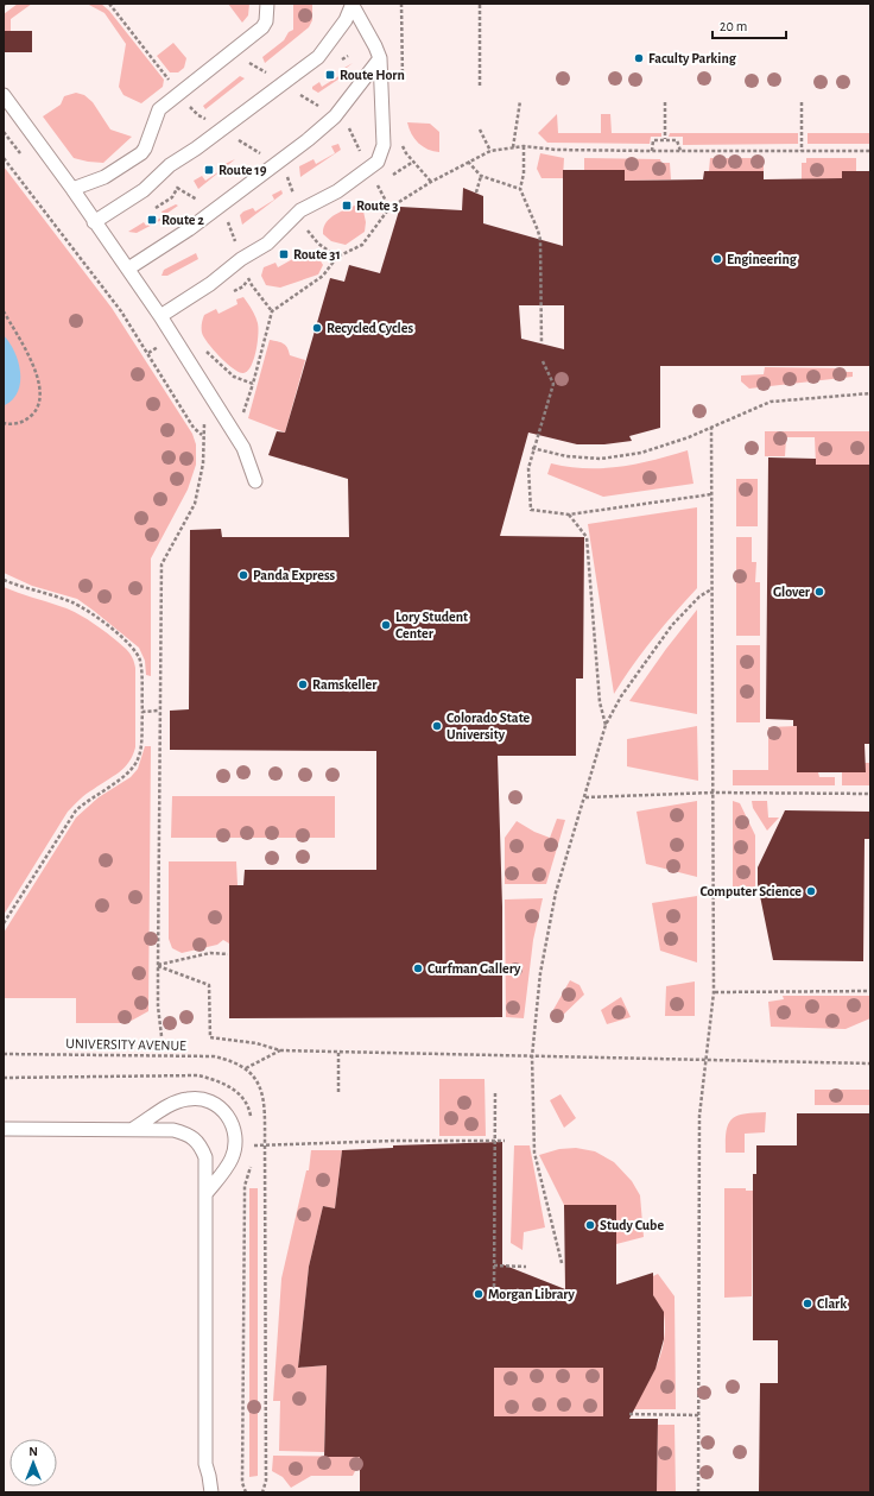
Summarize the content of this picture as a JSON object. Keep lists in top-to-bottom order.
{
  "streets": {
    "path": ["UNIVERSITY AVENUE"]
  },
  "places": {
    "other": [
      "Faculty Parking",
      "Engineering",
      "Recycled Cycles",
      "Panda Express",
      "Glover",
      "Lory Student Center",
      "Ramskeller",
      "Colorado State University",
      "Computer Science",
      "Curfman Gallery",
      "Study Cube",
      "Morgan Library",
      "Clark"
    ],
    "transit": [
      "Route Horn",
      "Route 19",
      "Route 3",
      "Route 2",
      "Route 31"
    ]
  },
  "scale_bar": "20 m",
  "north": "top"
}
